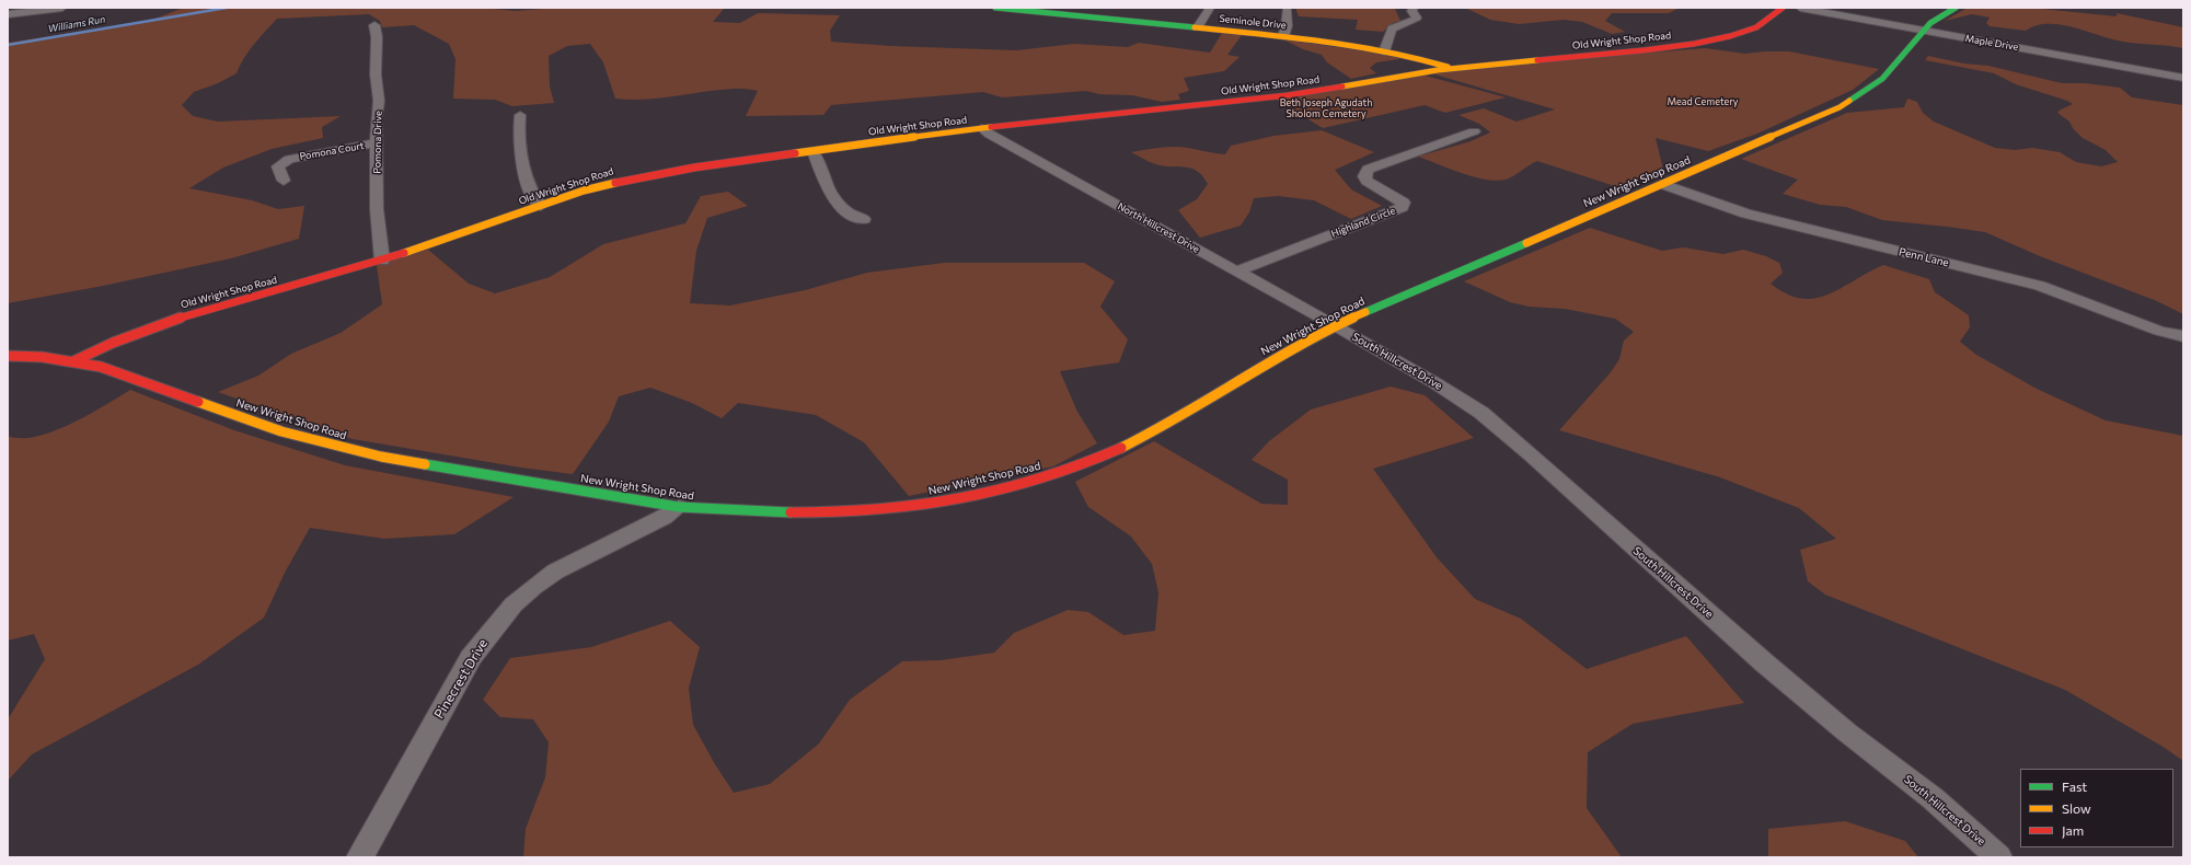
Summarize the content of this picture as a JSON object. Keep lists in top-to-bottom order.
{
  "streets": {
    "street": [
      "Seminole Drive",
      "Old Wright Shop Road",
      "Maple Drive",
      "Pomona Drive",
      "Pomona Court",
      "New Wright Shop Road",
      "Highland Circle",
      "North Hillcrest Drive",
      "Penn Lane",
      "South Hillcrest Drive",
      "Pinecrest Drive"
    ]
  },
  "crossings": [
    ["Seminole Drive", "Old Wright Shop Road"],
    ["Old Wright Shop Road", "Pomona Drive"],
    ["Old Wright Shop Road", "New Wright Shop Road"],
    ["Old Wright Shop Road", "North Hillcrest Drive"],
    ["Maple Drive", "New Wright Shop Road"],
    ["Pomona Drive", "Pomona Court"],
    ["New Wright Shop Road", "North Hillcrest Drive"],
    ["New Wright Shop Road", "Penn Lane"],
    ["New Wright Shop Road", "South Hillcrest Drive"],
    ["New Wright Shop Road", "Pinecrest Drive"],
    ["Highland Circle", "North Hillcrest Drive"],
    ["North Hillcrest Drive", "South Hillcrest Drive"]
  ],
  "water": ["Williams Run"],
  "parks": ["Mead Cemetery", "Beth Joseph Agudath Sholom Cemetery"],
  "legend": ["Fast", "Slow", "Jam"]
}
